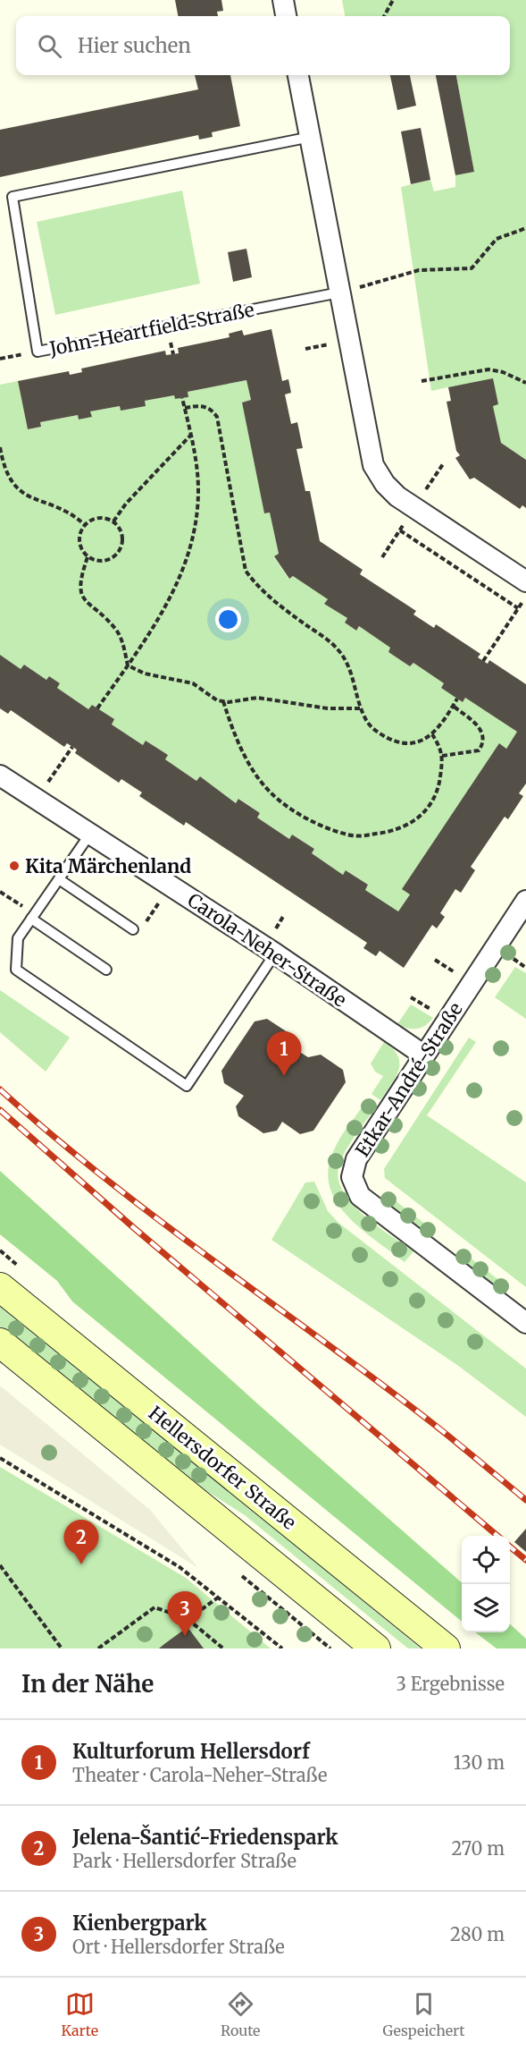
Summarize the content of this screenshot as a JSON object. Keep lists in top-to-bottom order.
{
  "streets": {
    "main road": ["Hellersdorfer Straße"],
    "street": ["Carola-Neher-Straße", "Etkar-André-Straße"],
    "lane": ["John-Heartfield-Straße"]
  },
  "crossings": [
    ["Carola-Neher-Straße", "Etkar-André-Straße"]
  ],
  "places": ["Kita Märchenland"],
  "page": {
    "search": "Hier suchen",
    "pins": ["1", "2", "3"],
    "heading": ["In der Nähe", "3 Ergebnisse"],
    "list": [
      {
        "mark": "1",
        "name": "Kulturforum Hellersdorf",
        "note": "Theater · Carola-Neher-Straße",
        "value": "130 m"
      },
      {
        "mark": "2",
        "name": "Jelena-Šantić-Friedenspark",
        "note": "Park · Hellersdorfer Straße",
        "value": "270 m"
      },
      {
        "mark": "3",
        "name": "Kienbergpark",
        "note": "Ort · Hellersdorfer Straße",
        "value": "280 m"
      }
    ],
    "nav": ["Karte", "Route", "Gespeichert"]
  }
}
